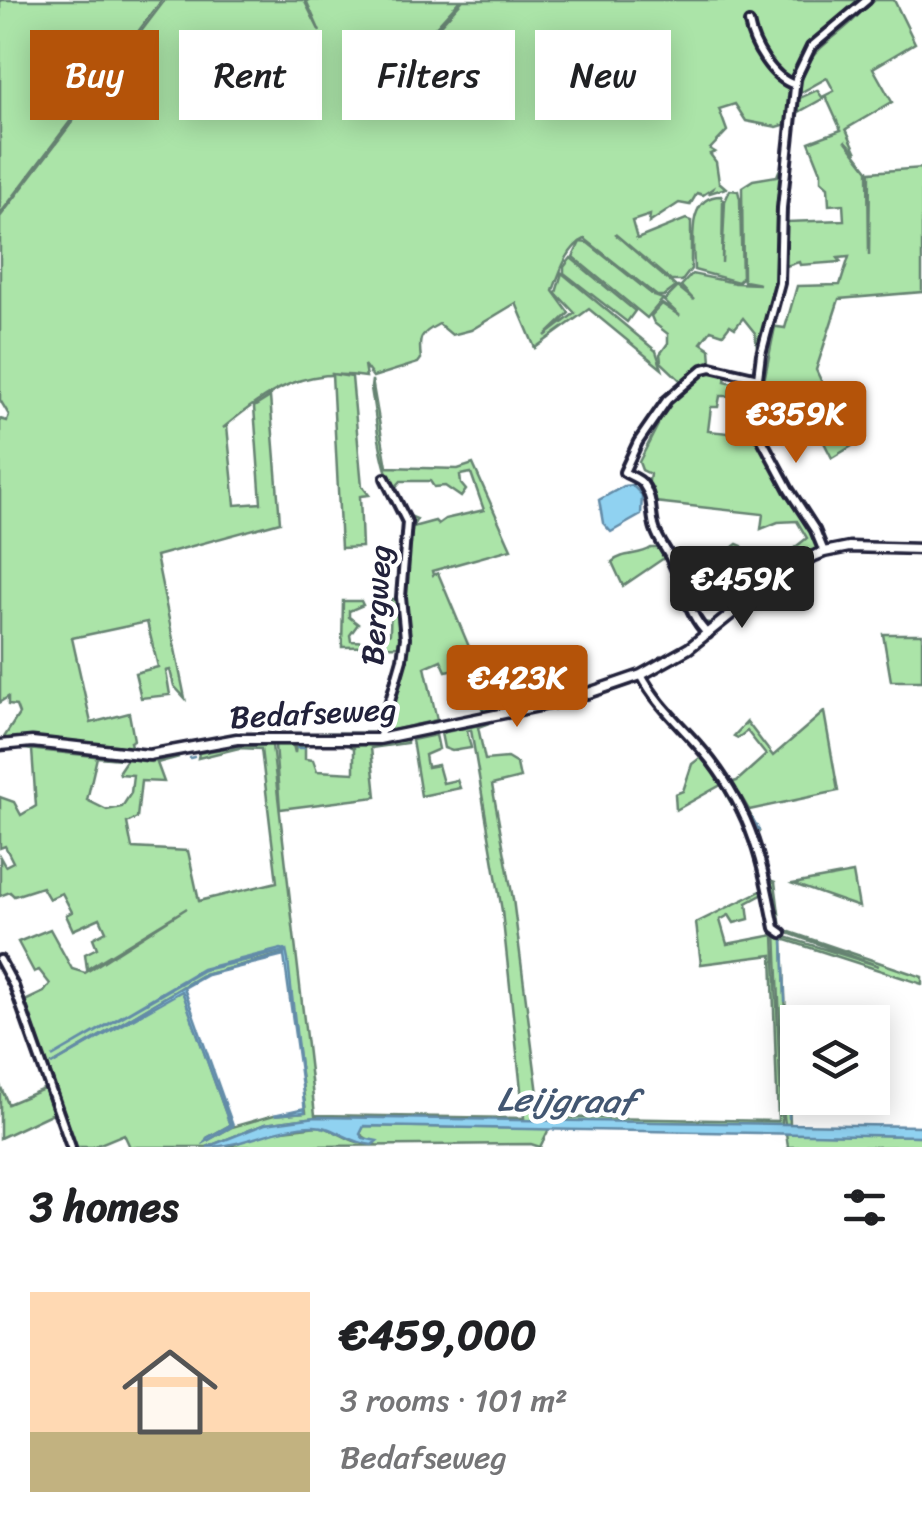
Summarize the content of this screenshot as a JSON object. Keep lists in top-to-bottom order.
{
  "streets": {
    "street": ["Bergweg", "Bedafseweg"]
  },
  "crossings": [
    ["Bergweg", "Bedafseweg"]
  ],
  "water": ["Leijgraaf"],
  "page": {
    "chip": [
      "Buy",
      "Rent",
      "Filters",
      "New"
    ],
    "price": ["€359K", "€459K", "€423K"],
    "heading": "3 homes",
    "list": [
      {
        "name": "€459,000",
        "note": "3 rooms · 101 m² · Bedafseweg"
      }
    ]
  }
}
